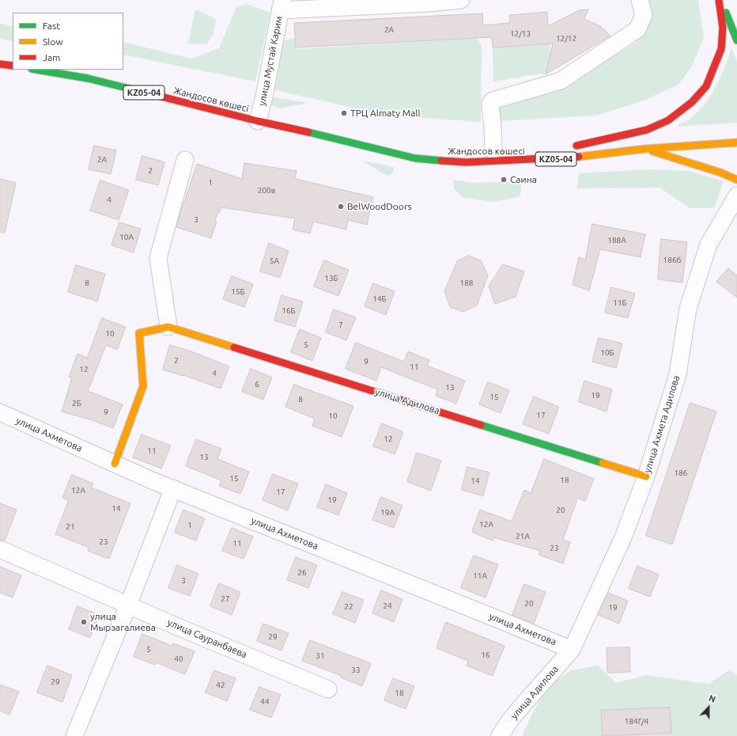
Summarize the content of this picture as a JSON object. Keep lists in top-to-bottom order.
{
  "streets": {
    "main road": ["KZ05-04", "Жандосов көшесі", "улица Адилова"],
    "street": [
      "улица Мустай Карим",
      "улица Ахмета Адилова",
      "улица Ахметова",
      "улица Сауранбаева"
    ]
  },
  "crossings": [
    ["улица Мустай Карим", "Жандосов көшесі"],
    ["улица Адилова", "улица Ахмета Адилова"],
    ["улица Адилова", "улица Ахметова"],
    ["улица Ахмета Адилова", "улица Ахметова"]
  ],
  "places": [
    "ТРЦ Almaty Mall",
    "Саина",
    "BelWoodDoors",
    "улица Мырзагалиева"
  ],
  "house_numbers": [
    "2А",
    "12/13",
    "12/12",
    "2А",
    "2",
    "1",
    "200в",
    "4",
    "3",
    "10А",
    "188А",
    "186б",
    "5А",
    "13Б",
    "8",
    "188",
    "15Б",
    "14Б",
    "11Б",
    "16Б",
    "7",
    "10",
    "5",
    "10Б",
    "2",
    "9",
    "11",
    "12",
    "4",
    "6",
    "13",
    "19",
    "15",
    "8",
    "2Б",
    "9",
    "17",
    "10",
    "12",
    "11",
    "13",
    "186",
    "15",
    "18",
    "14",
    "12А",
    "17",
    "19",
    "14",
    "20",
    "19А",
    "12А",
    "1",
    "21",
    "21А",
    "23",
    "11",
    "23",
    "26",
    "11А",
    "3",
    "27",
    "20",
    "24",
    "22",
    "19",
    "29",
    "5",
    "16",
    "31",
    "40",
    "33",
    "29",
    "42",
    "18",
    "44",
    "184Г/4"
  ],
  "legend": ["Fast", "Slow", "Jam"],
  "north": "top"
}
